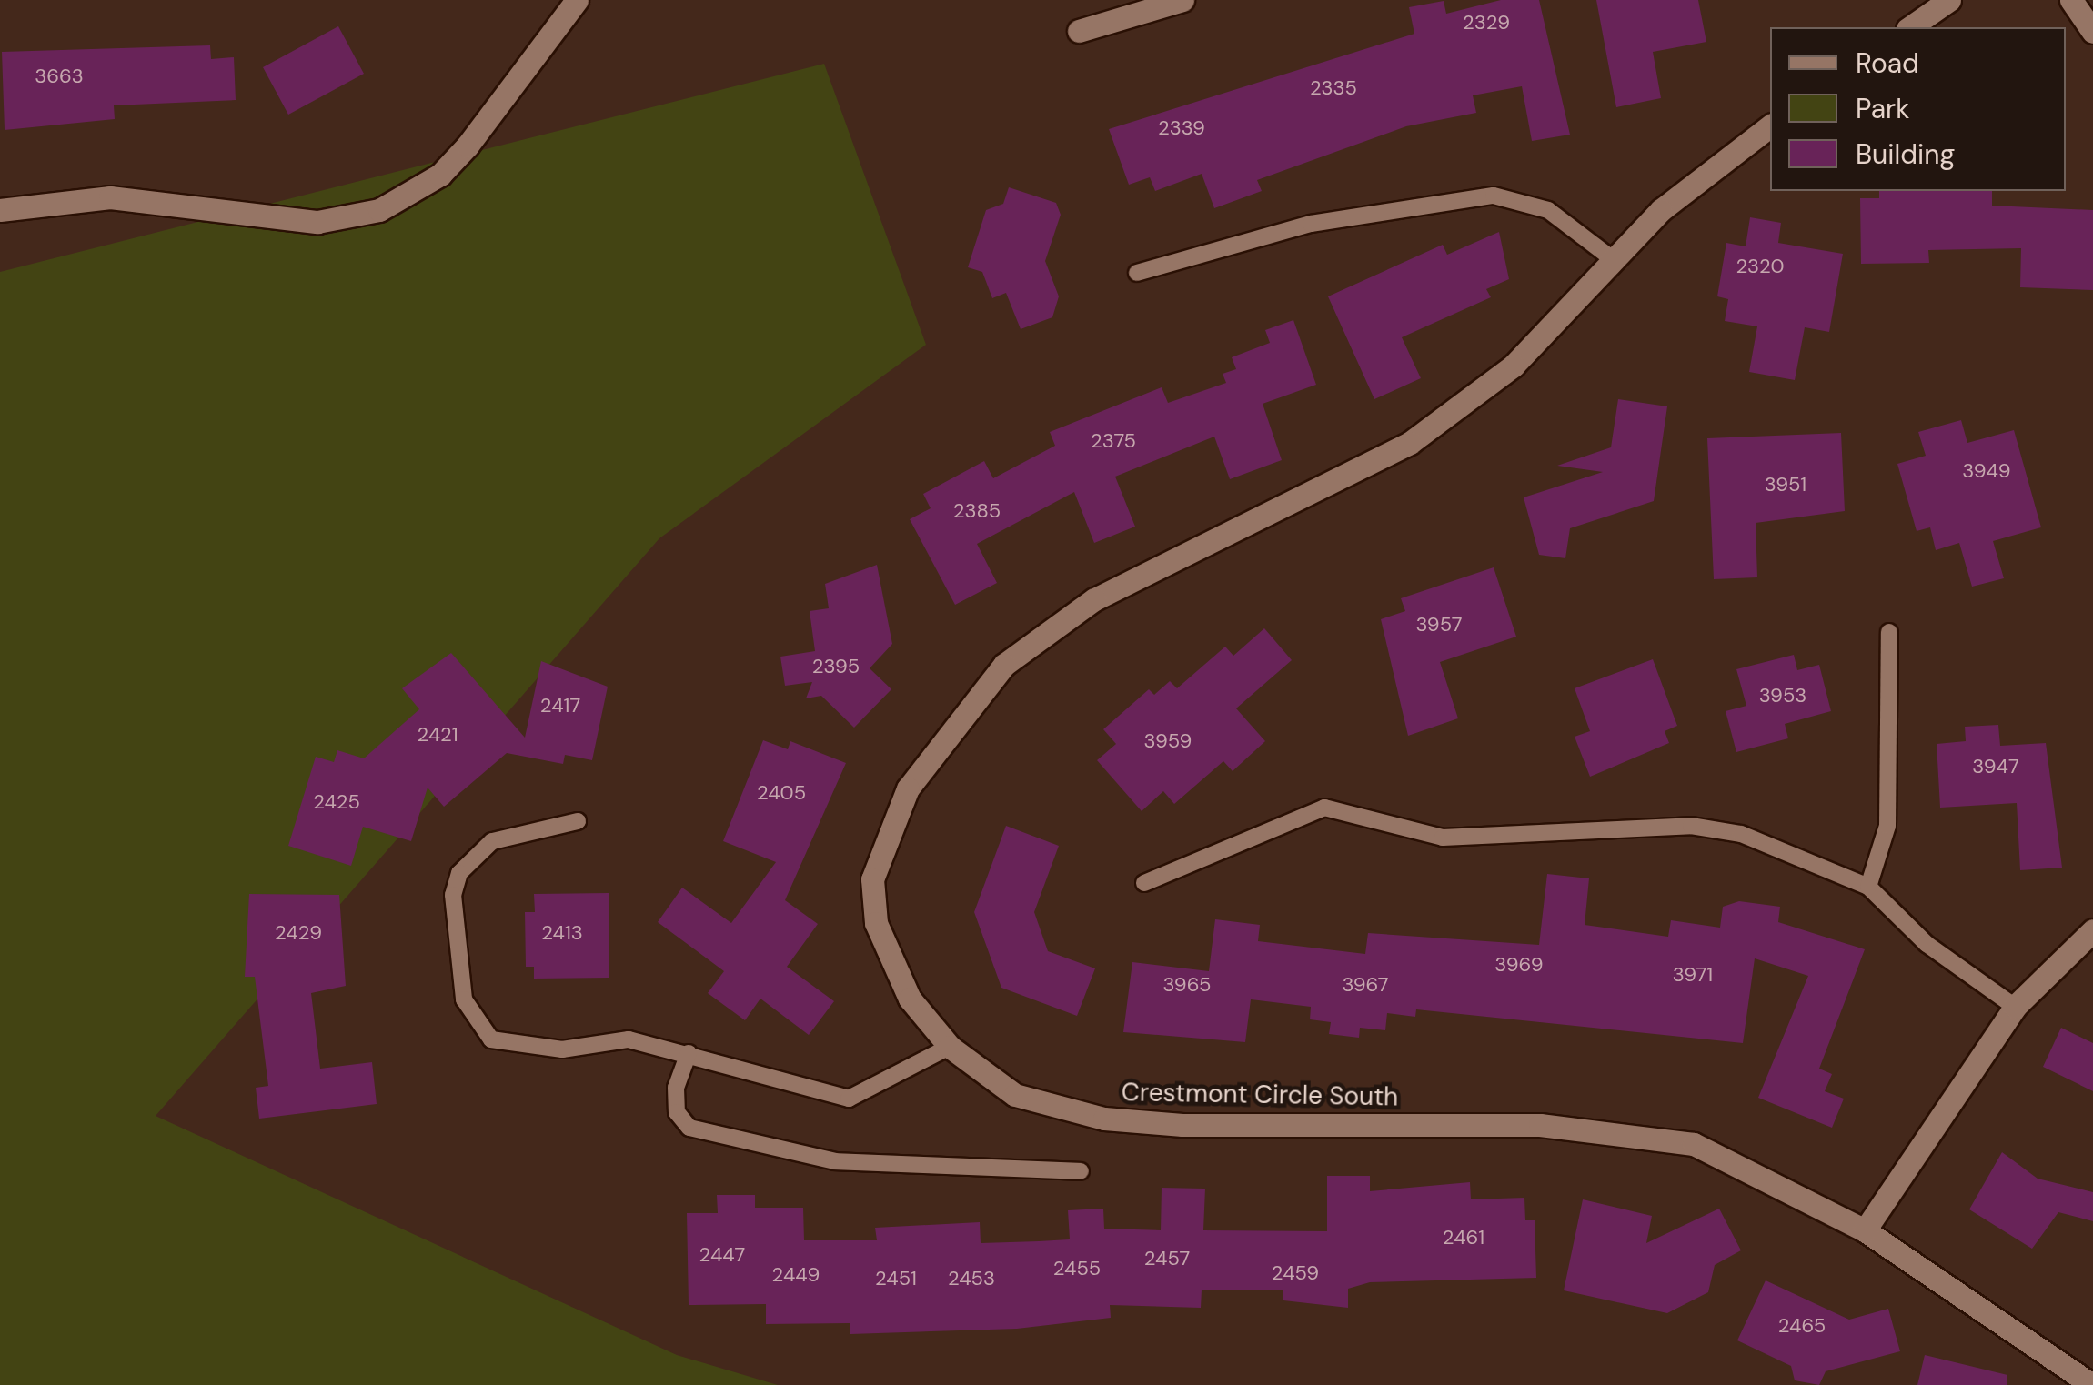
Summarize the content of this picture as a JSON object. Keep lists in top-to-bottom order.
{
  "streets": {
    "street": ["Crestmont Circle South"]
  },
  "house_numbers": [
    "2329",
    "3663",
    "2335",
    "2339",
    "2320",
    "2375",
    "3949",
    "3951",
    "2385",
    "3957",
    "2395",
    "3953",
    "2417",
    "2421",
    "3959",
    "3947",
    "2405",
    "2425",
    "2429",
    "2413",
    "3969",
    "3971",
    "3965",
    "3967",
    "2461",
    "2447",
    "2457",
    "2455",
    "2459",
    "2449",
    "2451",
    "2453",
    "2465"
  ],
  "legend": ["Road", "Park", "Building"]
}
